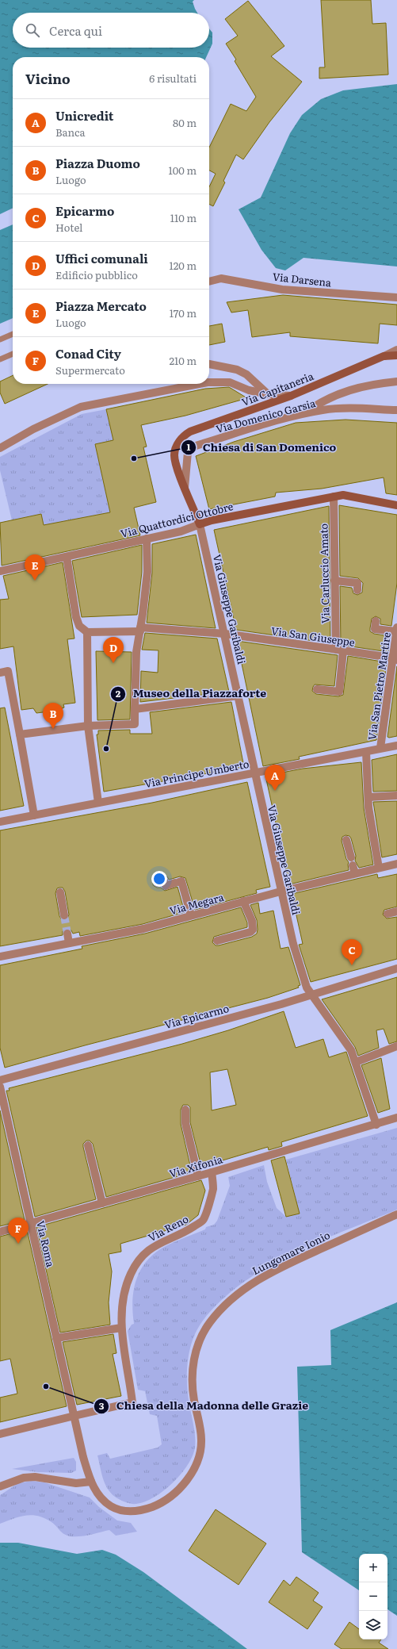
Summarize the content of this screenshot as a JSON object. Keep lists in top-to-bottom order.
{
  "streets": {
    "main road": ["Via Capitaneria", "Via Quattordici Ottobre"],
    "street": [
      "Via Darsena",
      "Via Domenico Garsia",
      "Via Carluccio Amato",
      "Via Giuseppe Garibaldi",
      "Via San Giuseppe",
      "Via San Pietro Martire",
      "Via Principe Umberto",
      "Via Megara",
      "Via Epicarmo",
      "Via Xifonia",
      "Via Reno",
      "Via Roma",
      "Lungomare Ionio"
    ]
  },
  "crossings": [
    ["Via Capitaneria", "Via Domenico Garsia"],
    ["Via Quattordici Ottobre", "Via Carluccio Amato"],
    ["Via Quattordici Ottobre", "Via Giuseppe Garibaldi"],
    ["Via Carluccio Amato", "Via San Giuseppe"],
    ["Via Giuseppe Garibaldi", "Via San Giuseppe"],
    ["Via Giuseppe Garibaldi", "Via Principe Umberto"],
    ["Via Giuseppe Garibaldi", "Via Megara"],
    ["Via Giuseppe Garibaldi", "Via Epicarmo"],
    ["Via Giuseppe Garibaldi", "Via Xifonia"],
    ["Via San Giuseppe", "Via San Pietro Martire"],
    ["Via San Pietro Martire", "Via Principe Umberto"],
    ["Via Xifonia", "Via Reno"],
    ["Via Xifonia", "Via Roma"],
    ["Via Reno", "Via Roma"],
    ["Via Reno", "Lungomare Ionio"],
    ["Via Roma", "Lungomare Ionio"]
  ],
  "places": ["Chiesa di San Domenico", "Museo della Piazzaforte", "Chiesa della Madonna delle Grazie"],
  "page": {
    "search": "Cerca qui",
    "heading": ["Vicino", "6 risultati"],
    "list": [
      {
        "mark": "A",
        "name": "Unicredit",
        "note": "Banca",
        "value": "80 m"
      },
      {
        "mark": "B",
        "name": "Piazza Duomo",
        "note": "Luogo",
        "value": "100 m"
      },
      {
        "mark": "C",
        "name": "Epicarmo",
        "note": "Hotel",
        "value": "110 m"
      },
      {
        "mark": "D",
        "name": "Uffici comunali",
        "note": "Edificio pubblico",
        "value": "120 m"
      },
      {
        "mark": "E",
        "name": "Piazza Mercato",
        "note": "Luogo",
        "value": "170 m"
      },
      {
        "mark": "F",
        "name": "Conad City",
        "note": "Supermercato",
        "value": "210 m"
      }
    ],
    "pins": [
      "E",
      "D",
      "B",
      "A",
      "C",
      "F"
    ],
    "map_buttons": ["+", "−"]
  }
}
